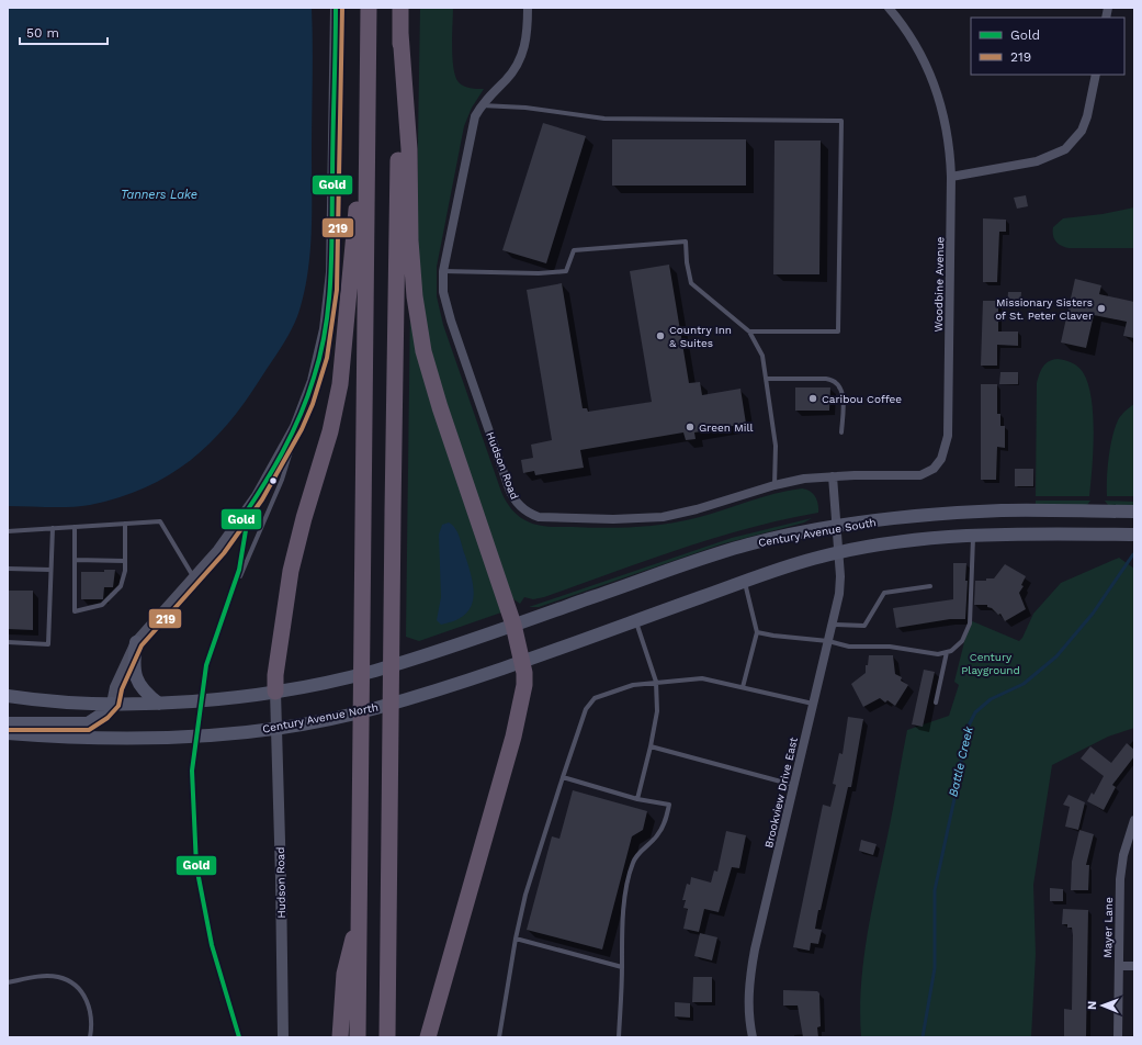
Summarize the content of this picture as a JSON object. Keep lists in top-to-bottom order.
{
  "streets": {
    "main road": ["Century Avenue South", "Century Avenue North"],
    "street": [
      "Woodbine Avenue",
      "Hudson Road",
      "Brookview Drive East",
      "Mayer Lane"
    ]
  },
  "crossings": [
    ["Woodbine Avenue", "Hudson Road"],
    ["Hudson Road", "Century Avenue North"]
  ],
  "water": ["Tanners Lake", "Battle Creek"],
  "parks": ["Century Playground"],
  "places": [
    "Missionary Sisters of St. Peter Claver",
    "Country Inn & Suites",
    "Caribou Coffee",
    "Green Mill"
  ],
  "lines": ["transit line Gold", "transit line 219"],
  "legend": ["Gold", "219"],
  "scale_bar": "50 m",
  "north": "left"
}
